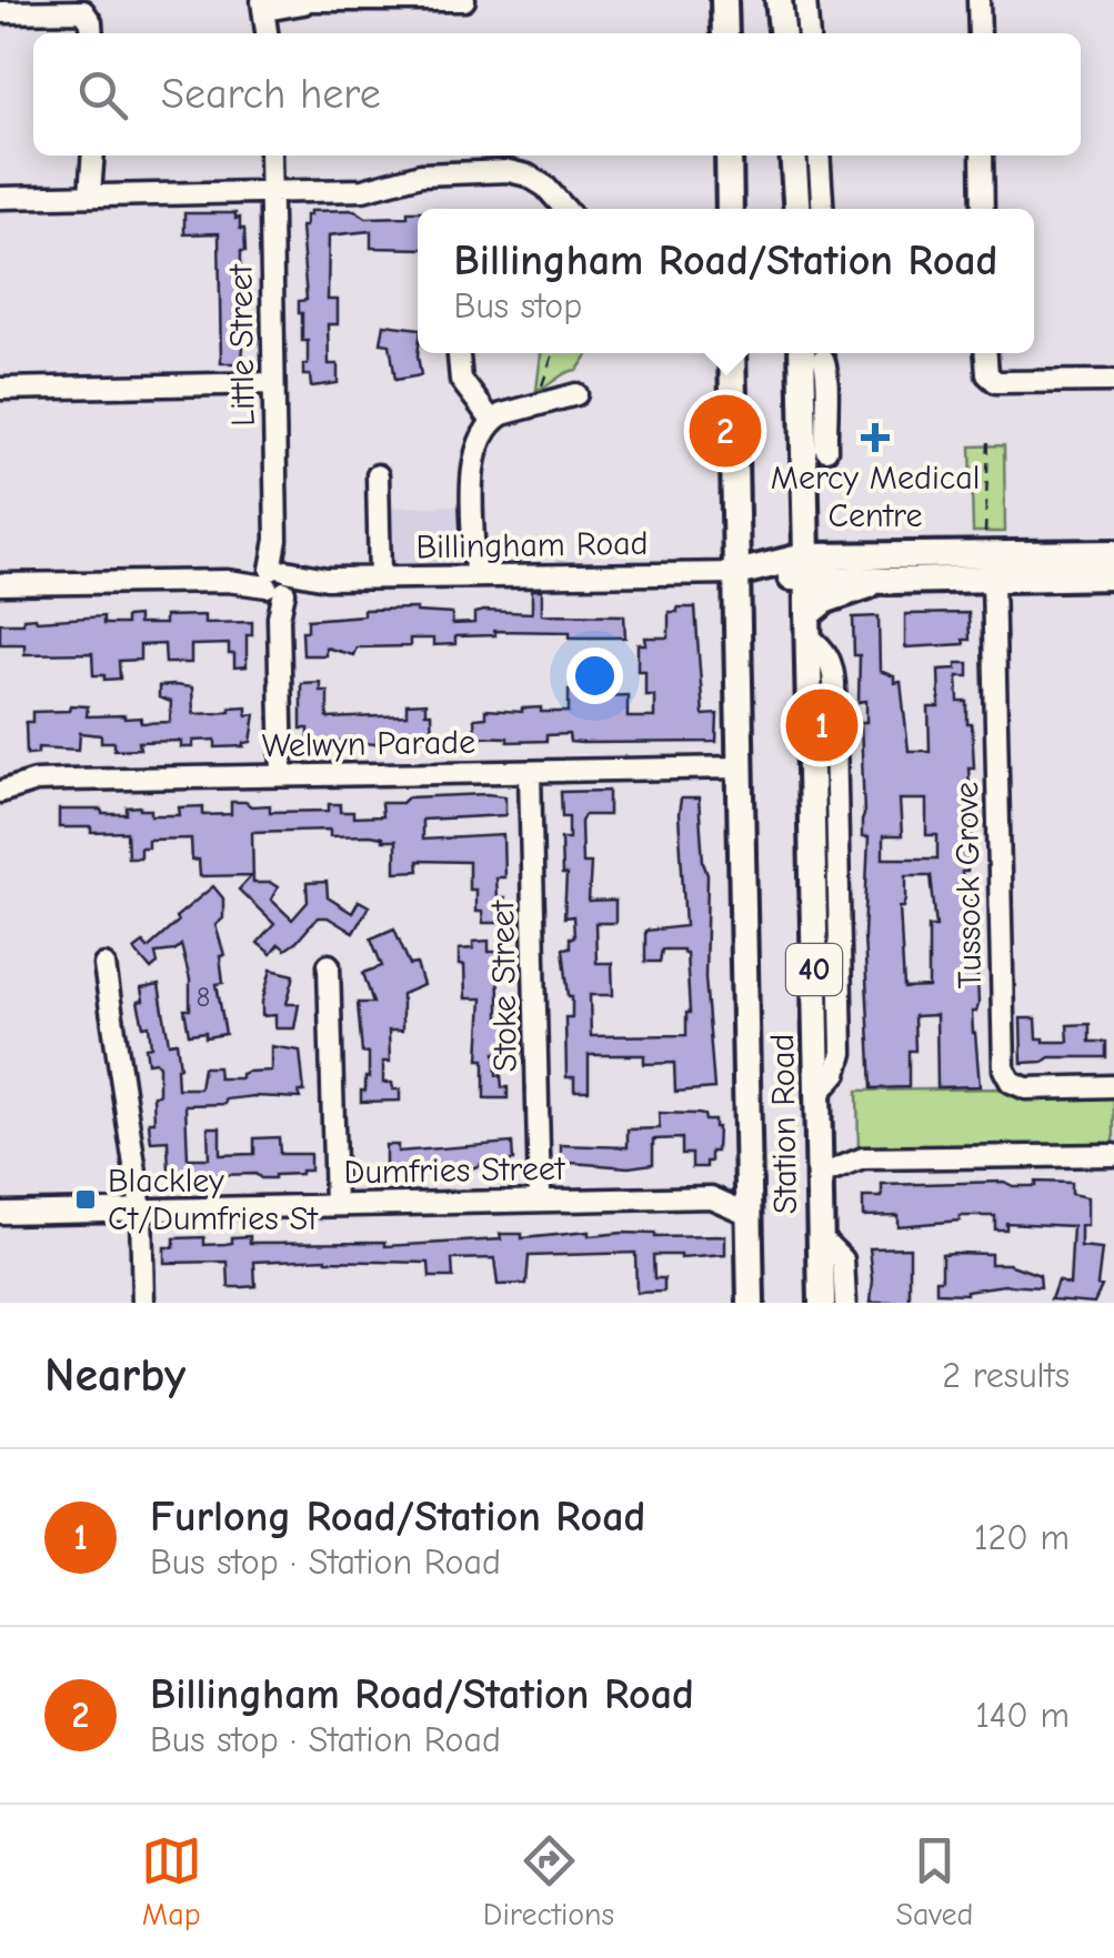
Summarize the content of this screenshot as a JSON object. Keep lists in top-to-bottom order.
{
  "streets": {
    "main road": ["40", "Station Road"],
    "street": [
      "Little Street",
      "Billingham Road",
      "Welwyn Parade",
      "Tussock Grove",
      "Stoke Street",
      "Dumfries Street"
    ]
  },
  "crossings": [
    ["Little Street", "Billingham Road"],
    ["Little Street", "Welwyn Parade"],
    ["Billingham Road", "Station Road"],
    ["Welwyn Parade", "Stoke Street"],
    ["Welwyn Parade", "Station Road"],
    ["Stoke Street", "Dumfries Street"],
    ["Station Road", "Dumfries Street"]
  ],
  "places": {
    "health": ["Mercy Medical Centre"],
    "transit": ["Blackley Ct/Dumfries St"]
  },
  "house_numbers": ["8"],
  "page": {
    "search": "Search here",
    "popup": ["Billingham Road/Station Road", "Bus stop"],
    "pins": ["2", "1"],
    "heading": ["Nearby", "2 results"],
    "list": [
      {
        "mark": "1",
        "name": "Furlong Road/Station Road",
        "note": "Bus stop · Station Road",
        "value": "120 m"
      },
      {
        "mark": "2",
        "name": "Billingham Road/Station Road",
        "note": "Bus stop · Station Road",
        "value": "140 m"
      }
    ],
    "nav": ["Map", "Directions", "Saved"]
  }
}
